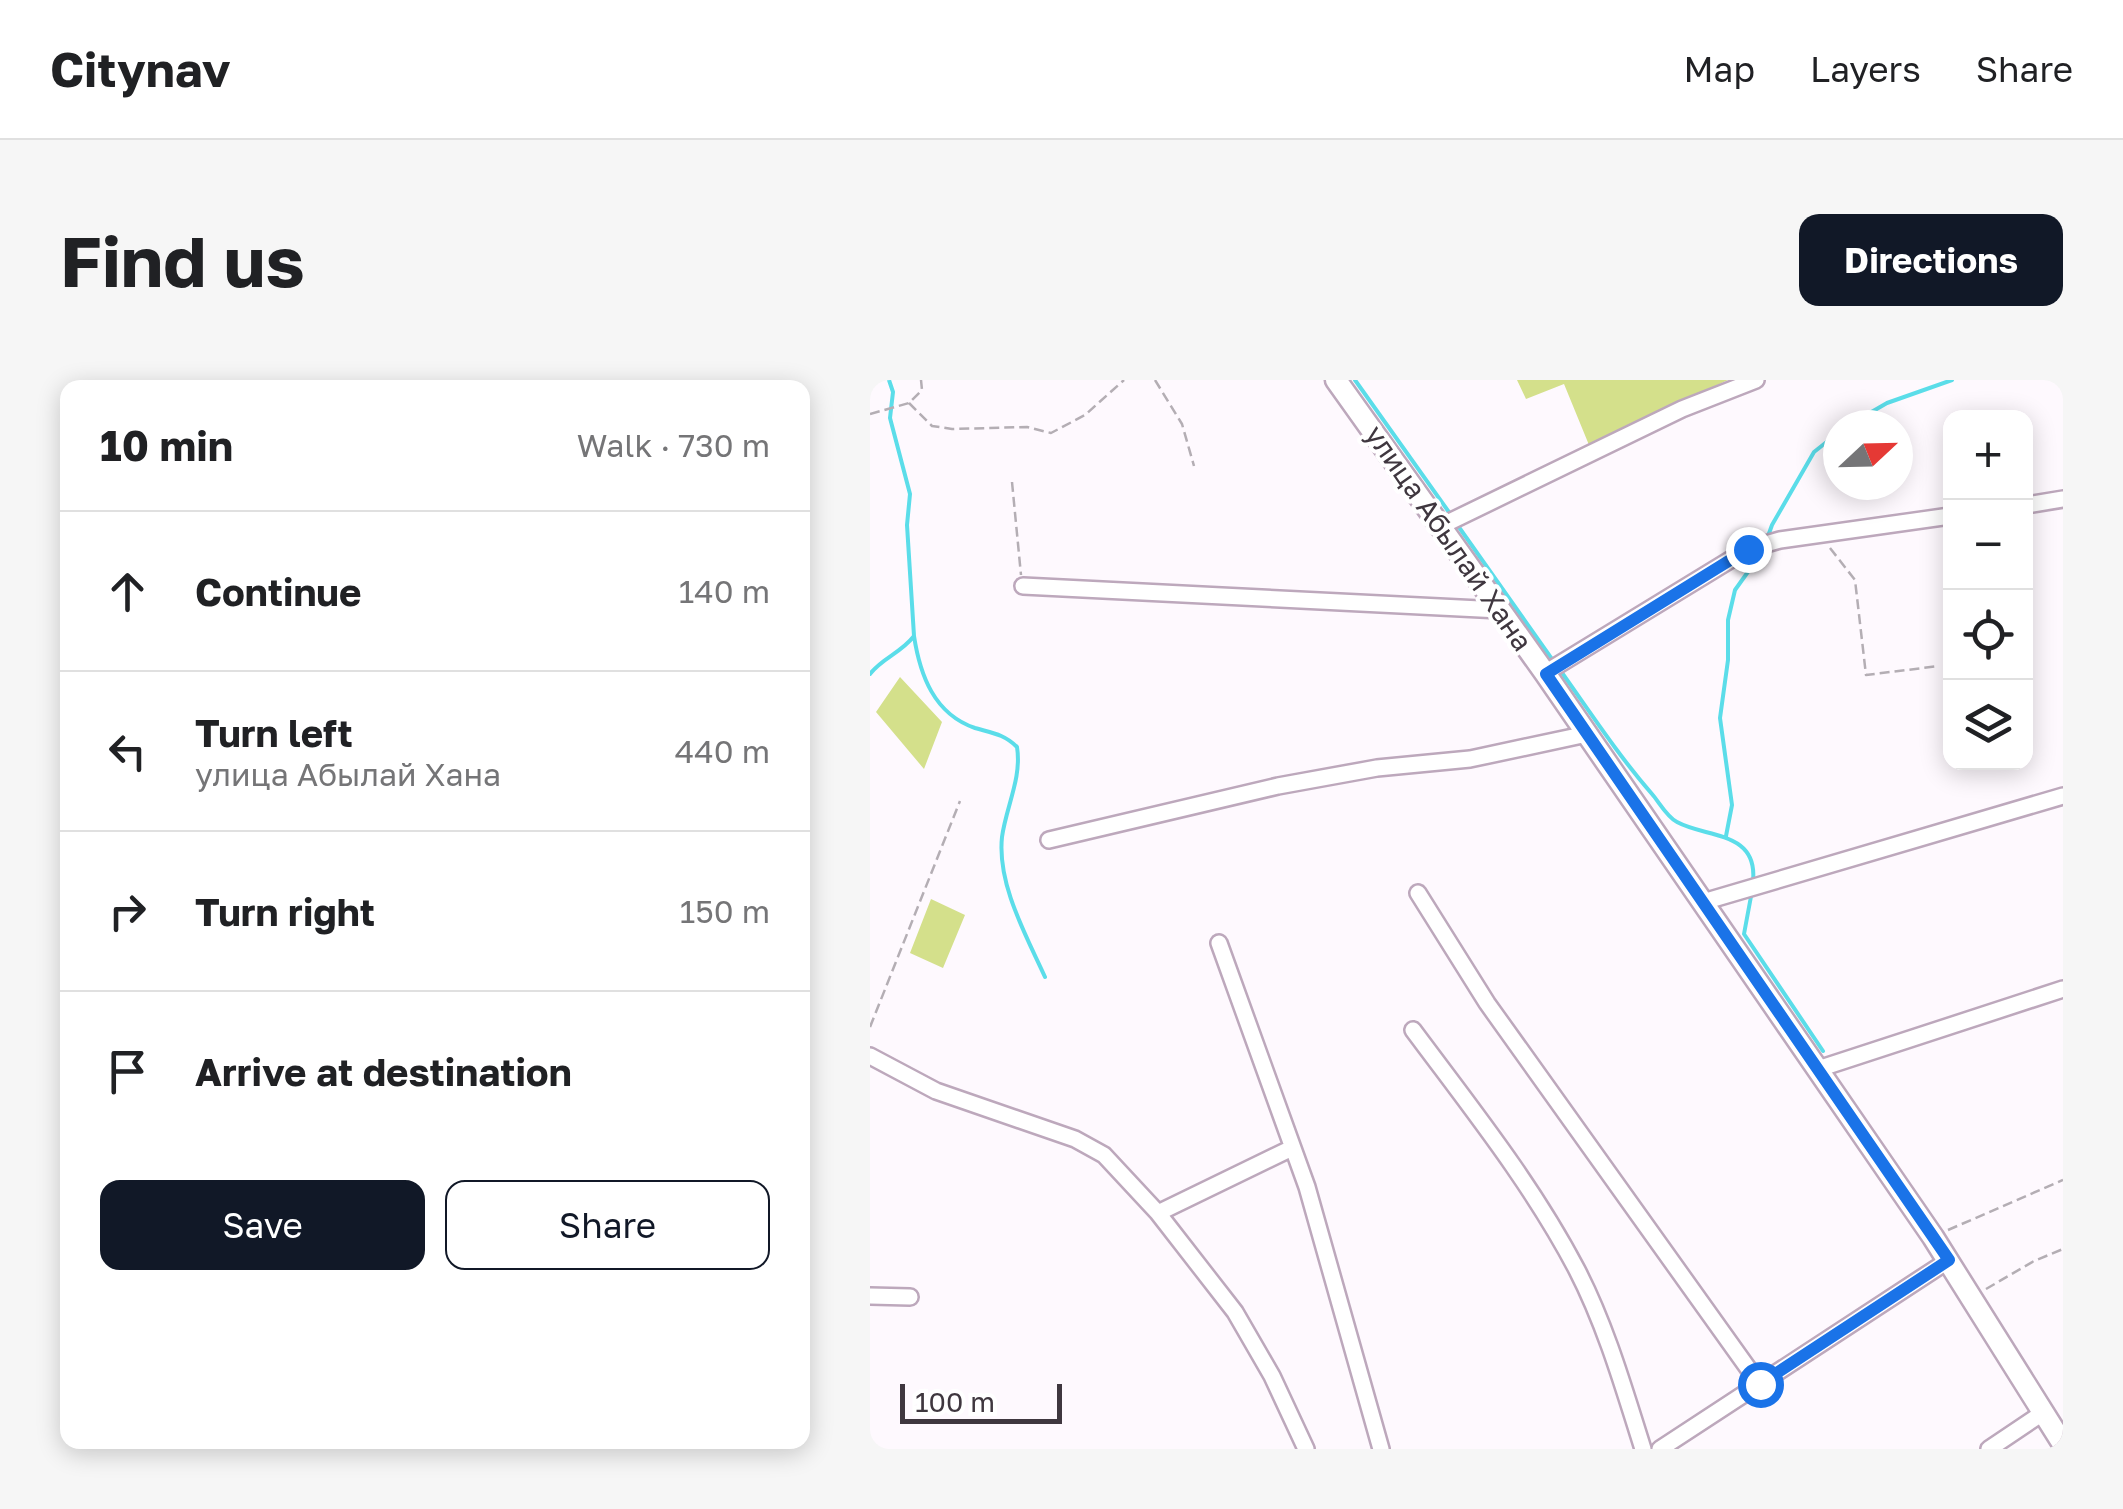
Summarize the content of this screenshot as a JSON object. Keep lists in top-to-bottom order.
{
  "streets": {
    "main road": ["улица Абылай Хана"]
  },
  "scale_bar": "100 m",
  "north": "right",
  "page": {
    "header": "Citynav",
    "nav": ["Map", "Layers", "Share"],
    "buttons": [
      "Directions",
      ["Save", "Share"]
    ],
    "title": "Find us",
    "heading": ["10 min", "Walk · 730 m"],
    "map_buttons": ["+", "−"],
    "list": [
      ["Continue", "140 m"],
      ["Turn left", "улица Абылай Хана", "440 m"],
      ["Turn right", "150 m"],
      "Arrive at destination"
    ],
    "scale": "100 m"
  }
}
